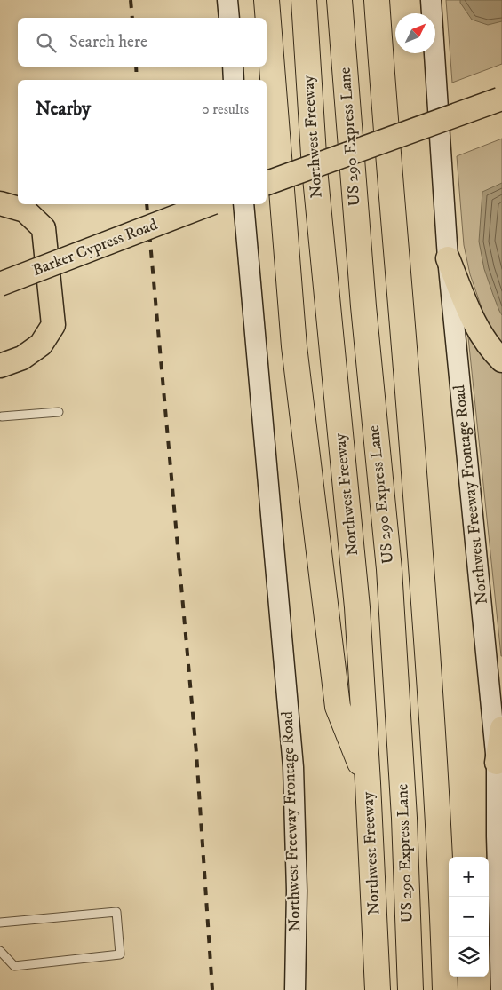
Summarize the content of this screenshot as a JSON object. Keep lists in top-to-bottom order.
{
  "streets": {
    "highway": ["Northwest Freeway", "US 290 Express Lane"],
    "main road": ["Barker Cypress Road", "Northwest Freeway Frontage Road"]
  },
  "north": "top right",
  "page": {
    "search": "Search here",
    "heading": ["Nearby", "0 results"],
    "map_buttons": ["+", "−"]
  }
}
